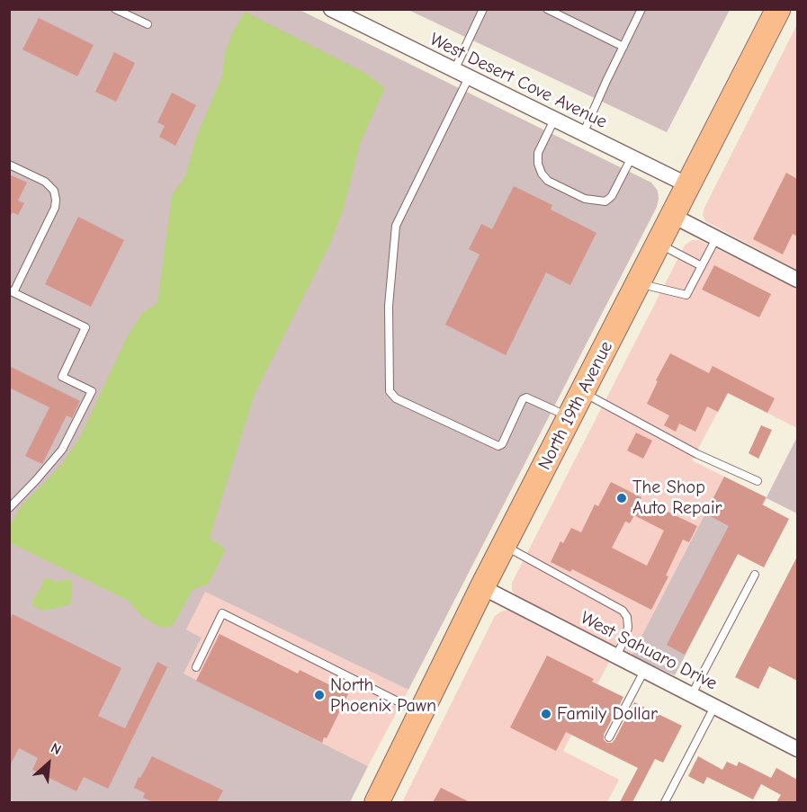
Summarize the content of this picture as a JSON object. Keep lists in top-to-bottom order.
{
  "streets": {
    "main road": ["North 19th Avenue"],
    "street": ["West Desert Cove Avenue", "West Sahuaro Drive"]
  },
  "crossings": [
    ["West Desert Cove Avenue", "North 19th Avenue"],
    ["North 19th Avenue", "West Sahuaro Drive"]
  ],
  "places": ["The Shop Auto Repair", "North Phoenix Pawn", "Family Dollar"],
  "north": "top right"
}
